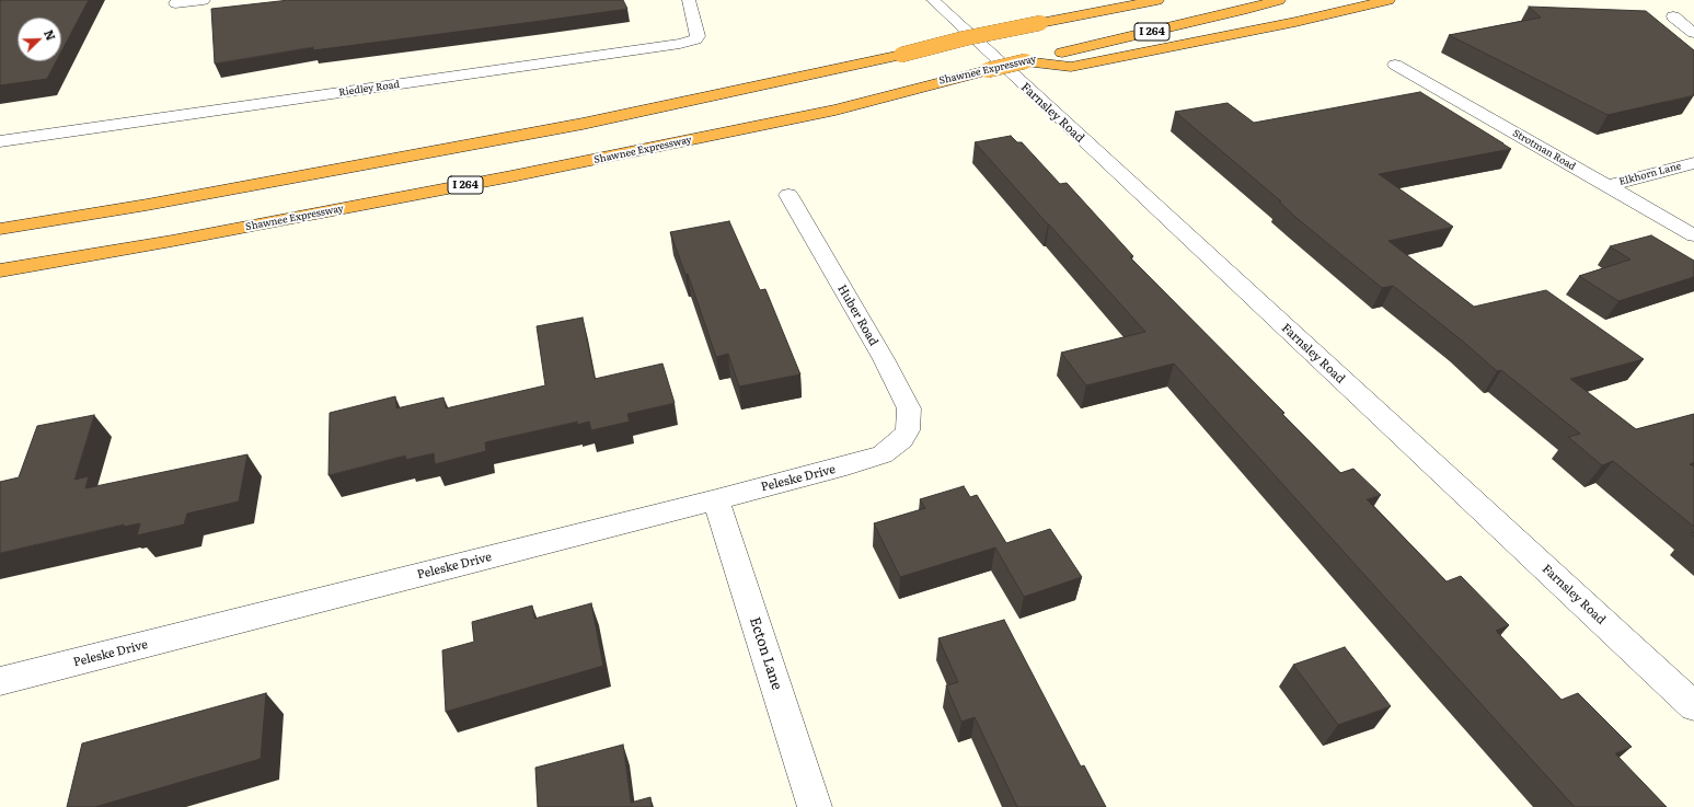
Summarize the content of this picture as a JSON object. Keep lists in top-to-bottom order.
{
  "streets": {
    "highway": ["I 264", "Shawnee Expressway"],
    "street": [
      "Riedley Road",
      "Farnsley Road",
      "Strotman Road",
      "Elkhorn Lane",
      "Huber Road",
      "Peleske Drive",
      "Ecton Lane"
    ]
  },
  "crossings": [
    ["Strotman Road", "Elkhorn Lane"],
    ["Huber Road", "Peleske Drive"],
    ["Peleske Drive", "Ecton Lane"]
  ],
  "north": "top right"
}
